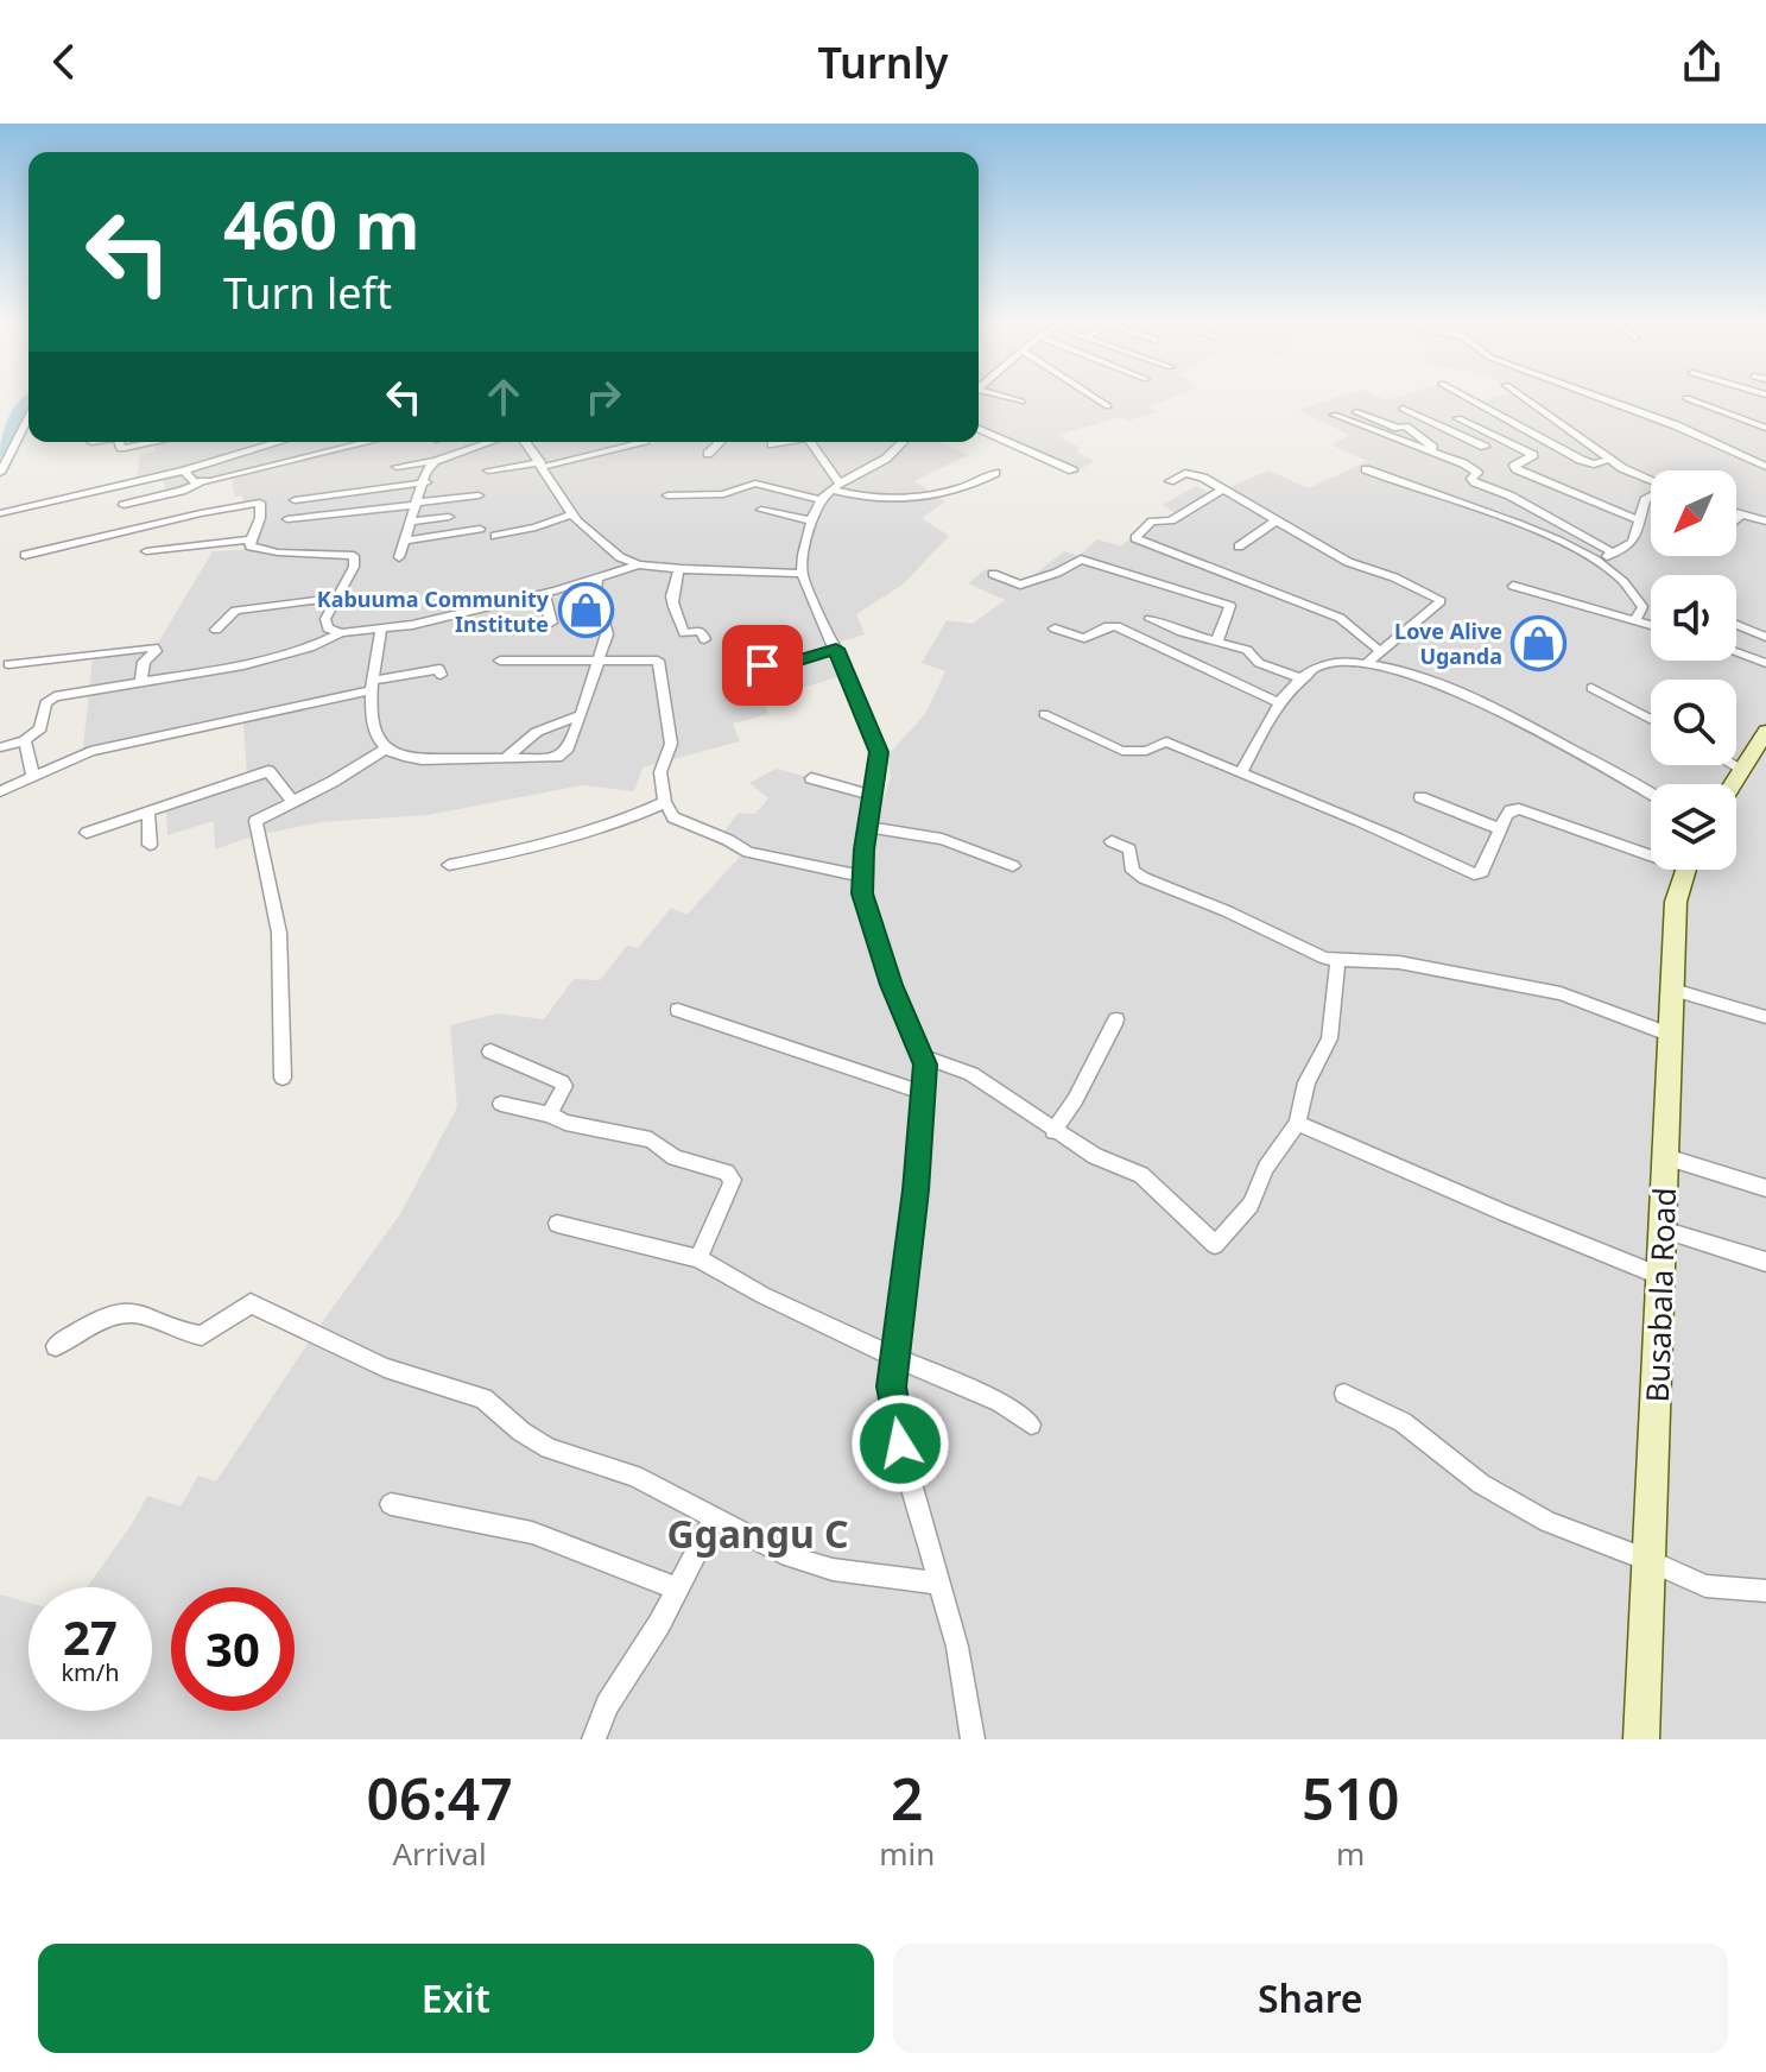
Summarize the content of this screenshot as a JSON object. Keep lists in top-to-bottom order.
{
  "streets": {
    "street": ["Busabala Road"]
  },
  "districts": ["Ggangu C"],
  "places": {
    "shop": ["Kabuuma Community Institute", "Love Alive Uganda"]
  },
  "north": "bottom left",
  "page": {
    "header": "Turnly",
    "turn": ["460 m", "Turn left"],
    "speed": "27 km/h",
    "limit": "30",
    "eta": [
      "06:47",
      "Arrival",
      "2",
      "min",
      "510",
      "m"
    ],
    "buttons": ["Exit", "Share"]
  }
}
